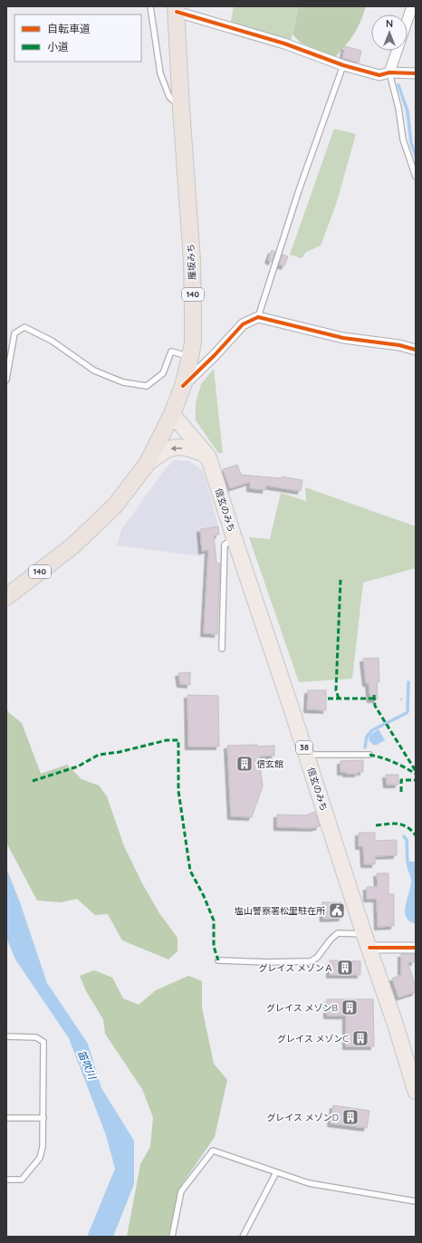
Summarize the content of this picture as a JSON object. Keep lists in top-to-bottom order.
{
  "streets": {
    "highway": ["雁坂みち", "140"],
    "main road": ["信玄のみち", "38"]
  },
  "crossings": [
    ["雁坂みち", "信玄のみち"]
  ],
  "water": ["笛吹川"],
  "places": {
    "building": [
      "信玄館",
      "グレイス メゾンＡ",
      "グレイス メゾンB",
      "グレイス メゾンC",
      "グレイス メゾンD"
    ],
    "public building": ["塩山警察署松里駐在所"]
  },
  "legend": ["自転車道", "小道"],
  "north": "top"
}
